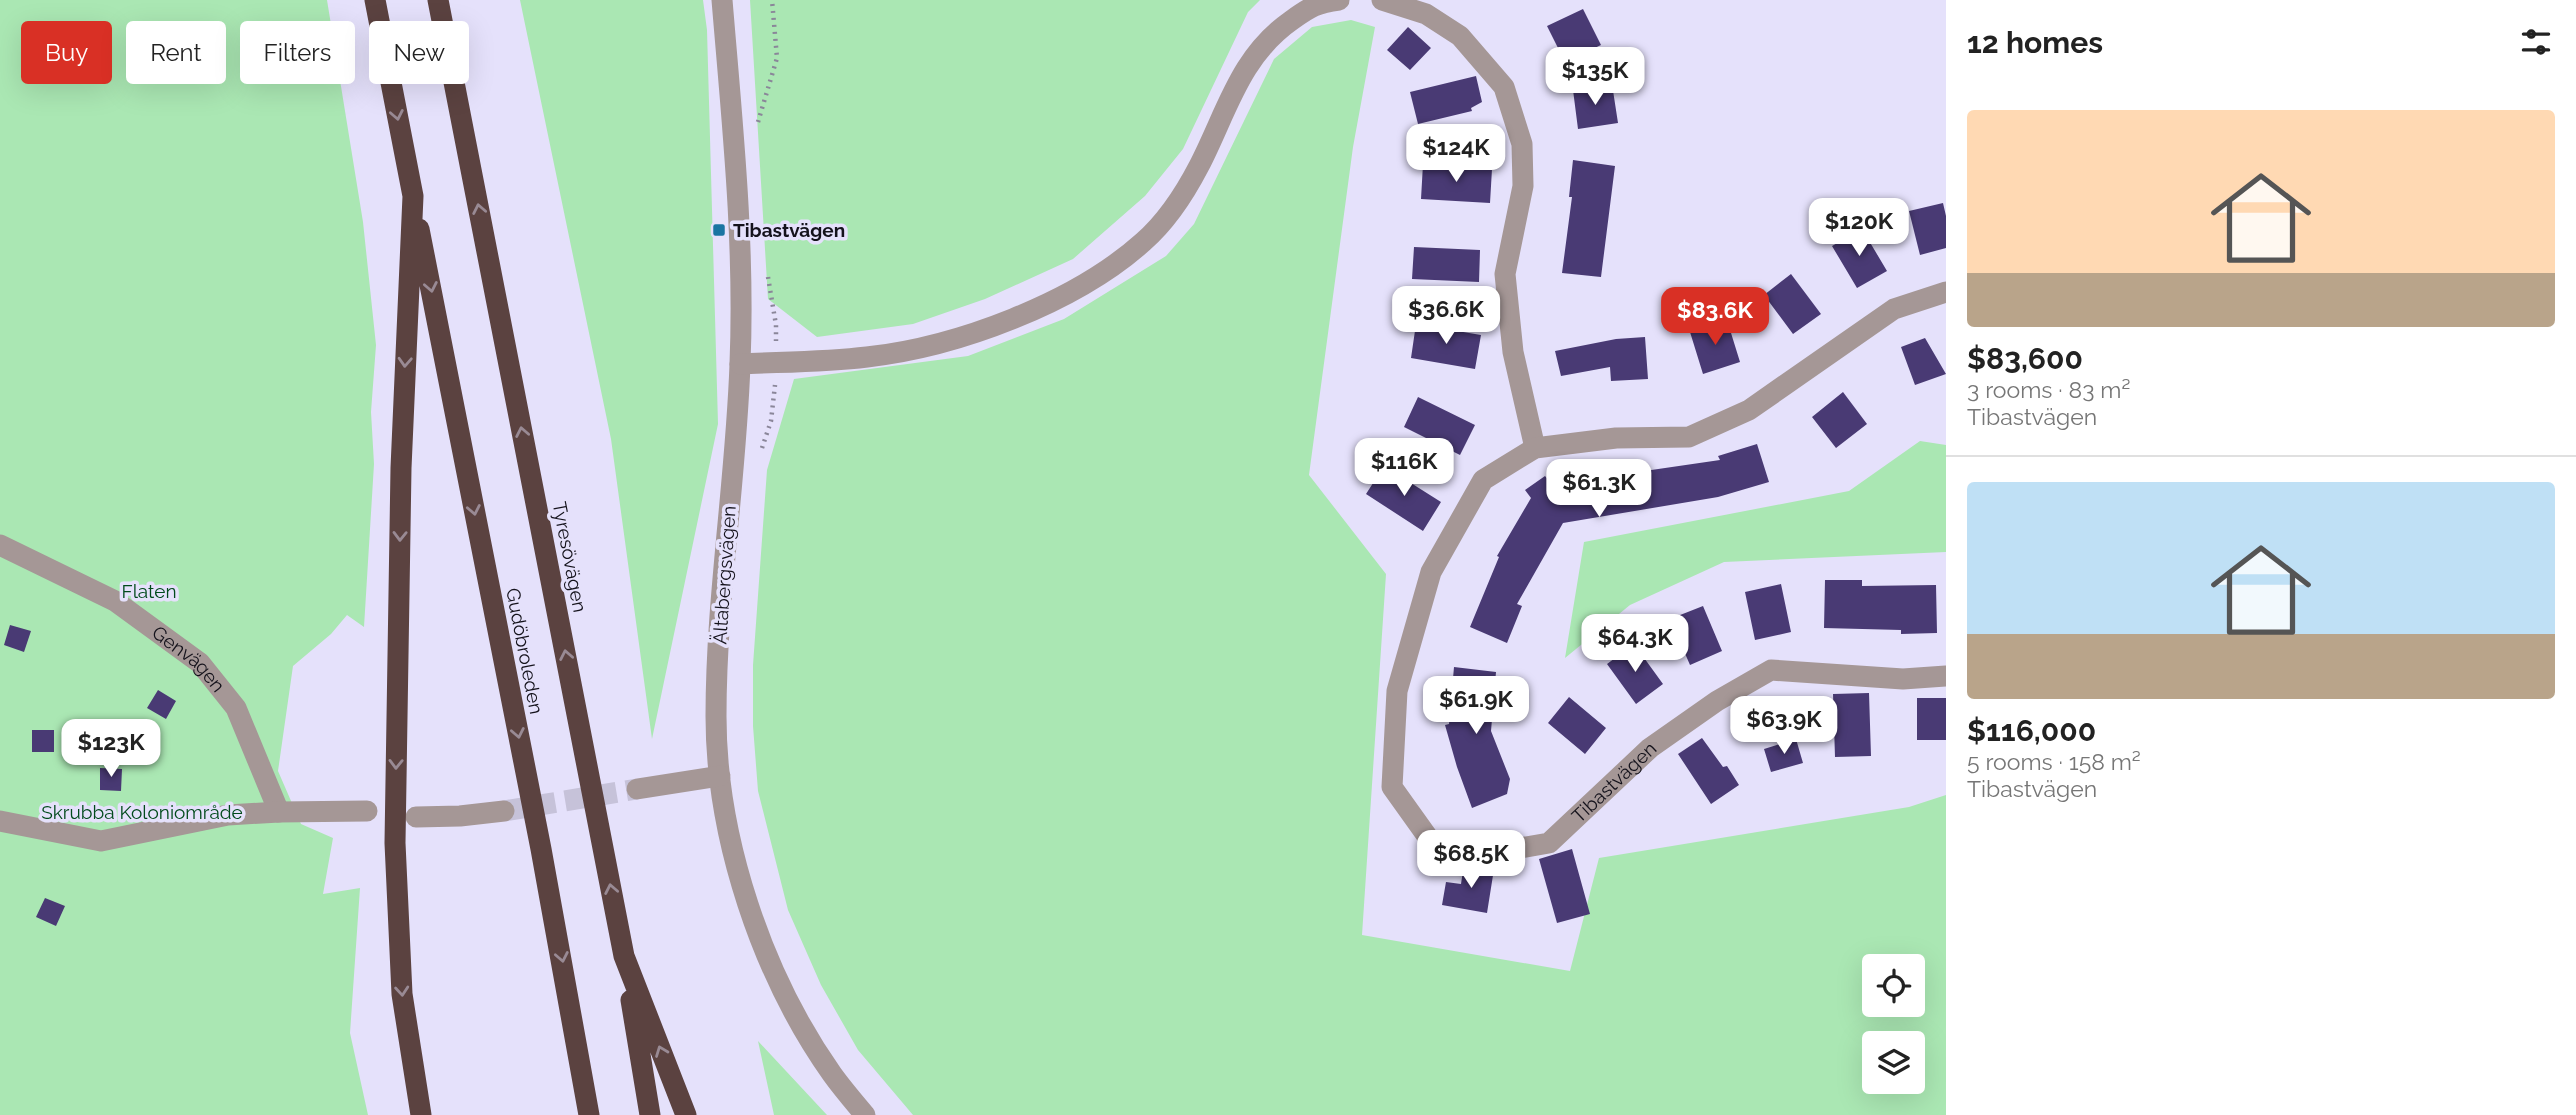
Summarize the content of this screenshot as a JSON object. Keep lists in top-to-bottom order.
{
  "streets": {
    "highway": ["Tyresövägen", "Gudöbroleden"],
    "street": ["Ältabergsvägen", "Genvägen", "Tibastvägen"]
  },
  "parks": ["Flaten", "Skrubba Koloniområde"],
  "places": {
    "transit": ["Tibastvägen"]
  },
  "page": {
    "heading": "12 homes",
    "chip": [
      "Buy",
      "Rent",
      "Filters",
      "New"
    ],
    "price": [
      "$135K",
      "$124K",
      "$120K",
      "$36.6K",
      "$83.6K",
      "$116K",
      "$61.3K",
      "$64.3K",
      "$61.9K",
      "$63.9K",
      "$123K",
      "$68.5K"
    ],
    "list": [
      {
        "name": "$83,600",
        "note": "3 rooms · 83 m² · Tibastvägen"
      },
      {
        "name": "$116,000",
        "note": "5 rooms · 158 m² · Tibastvägen"
      }
    ]
  }
}
